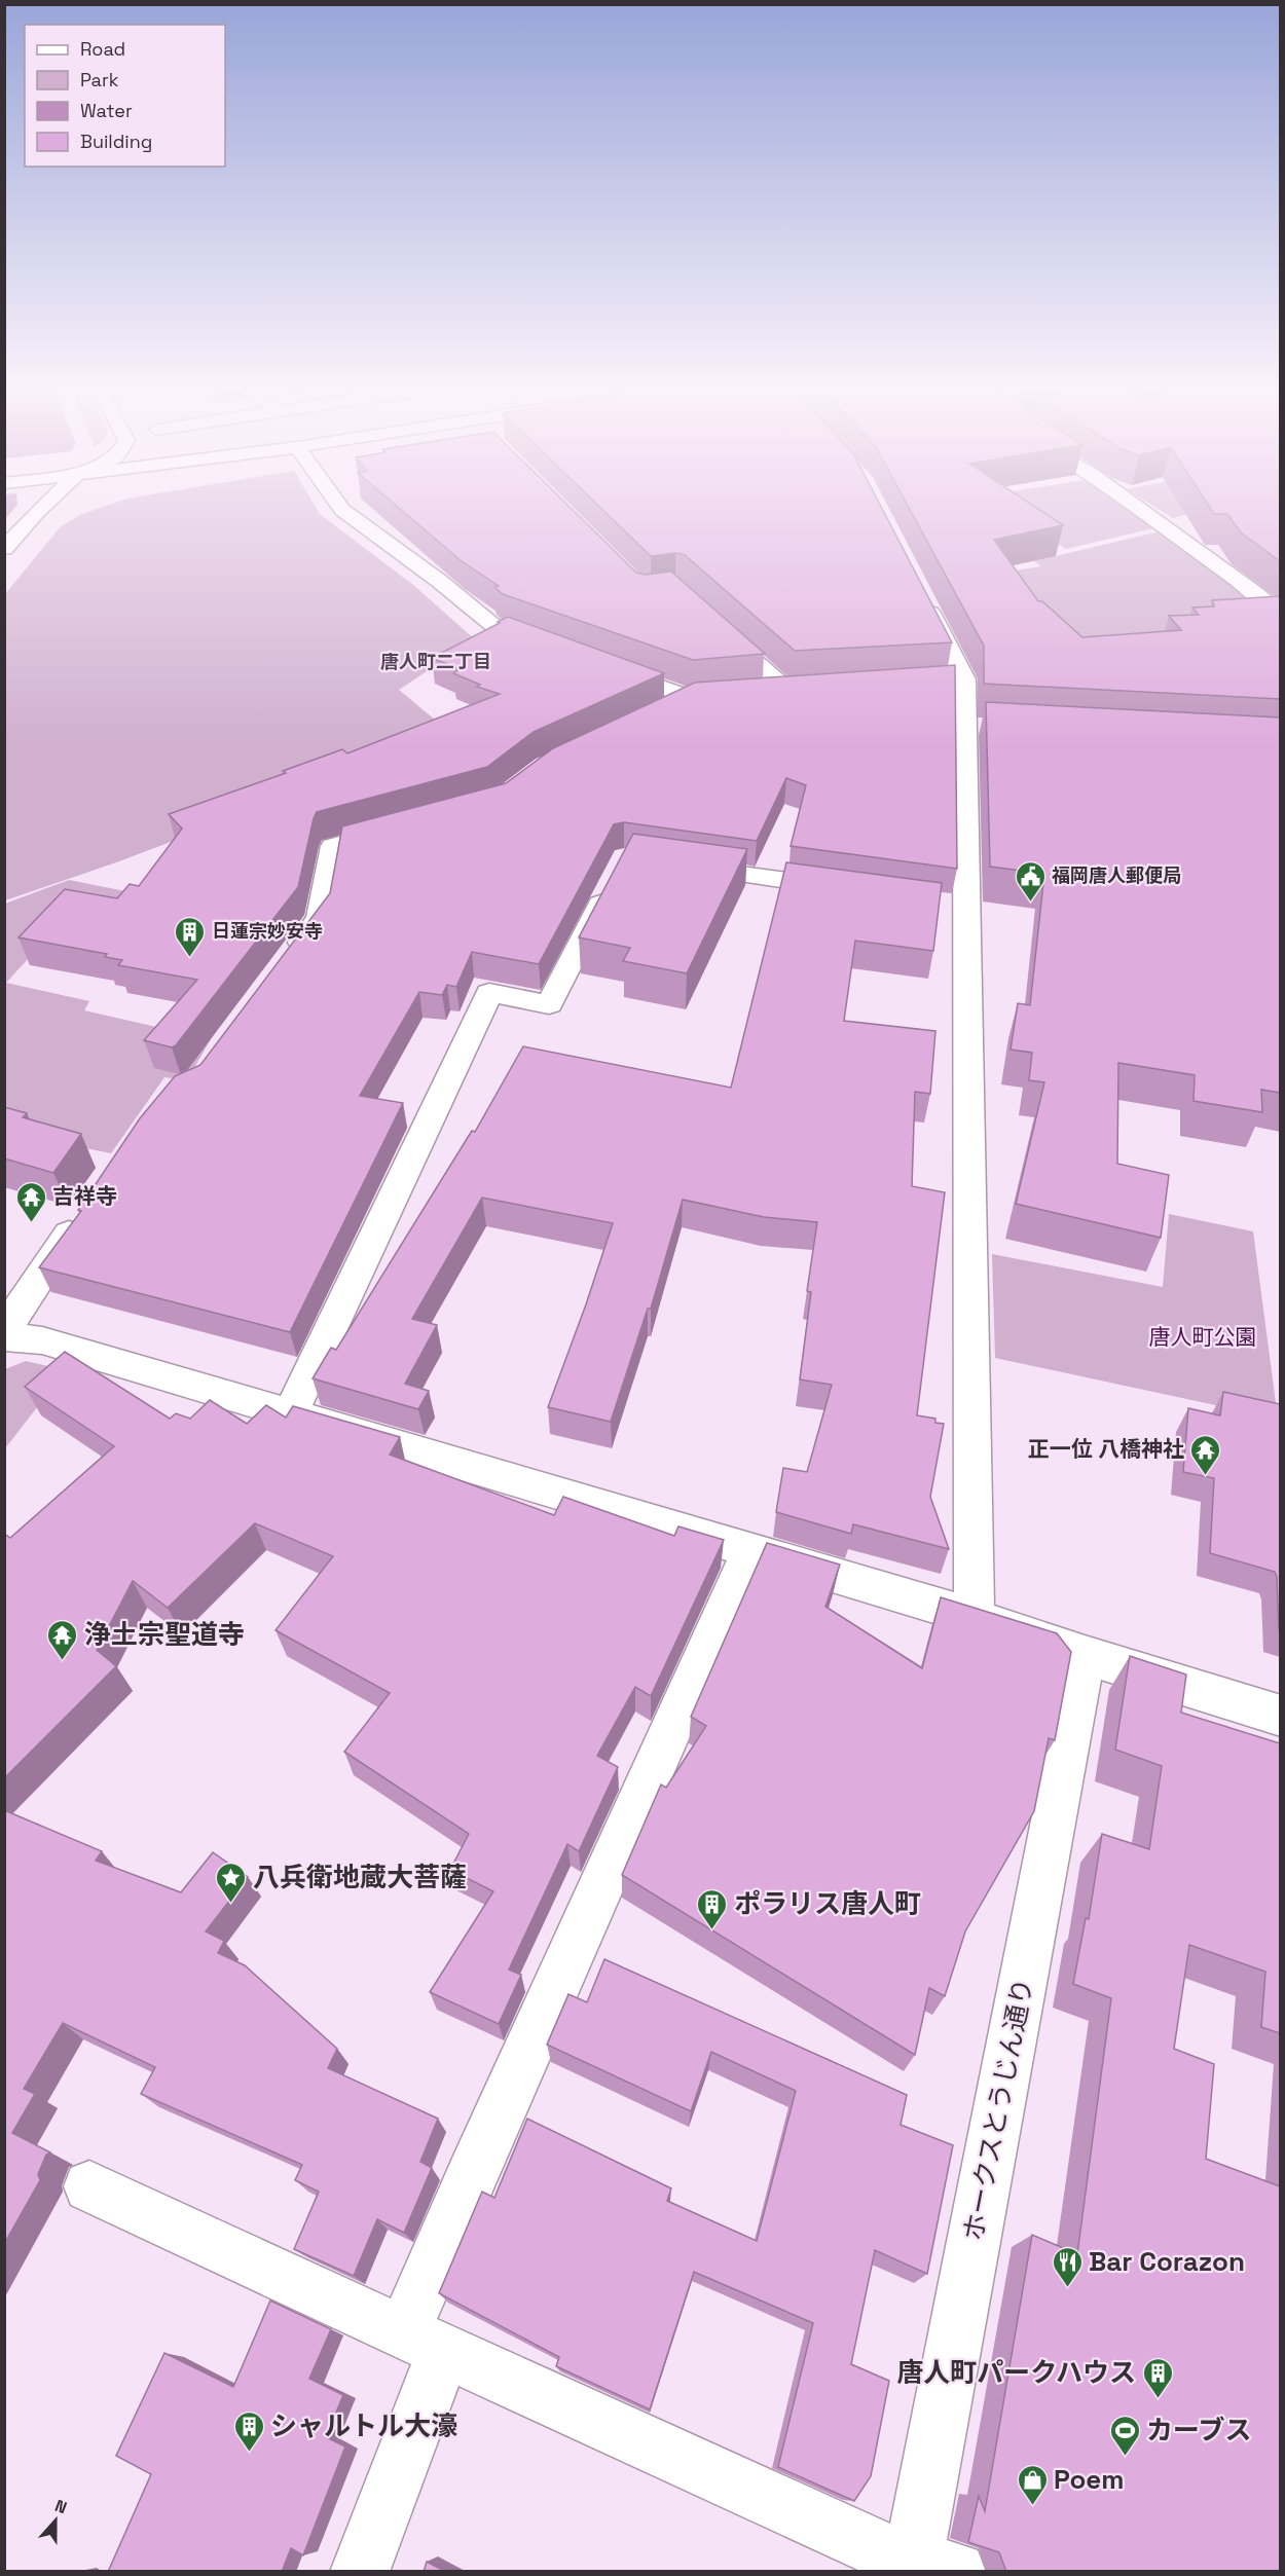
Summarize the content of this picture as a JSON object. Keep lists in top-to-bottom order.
{
  "streets": {
    "street": ["ホークスとうじん通り"]
  },
  "districts": ["唐人町二丁目"],
  "parks": ["唐人町公園"],
  "places": {
    "public building": ["福岡唐人郵便局"],
    "building": [
      "日蓮宗妙安寺",
      "ポラリス唐人町",
      "唐人町パークハウス",
      "シャルトル大濠"
    ],
    "temple": ["吉祥寺", "正一位 八橋神社", "浄土宗聖道寺"],
    "place": ["八兵衛地蔵大菩薩"],
    "restaurant": ["Bar Corazon"],
    "sports": ["カーブス"],
    "shop": ["Poem"]
  },
  "legend": [
    "Road",
    "Park",
    "Water",
    "Building"
  ],
  "north": "top"
}
